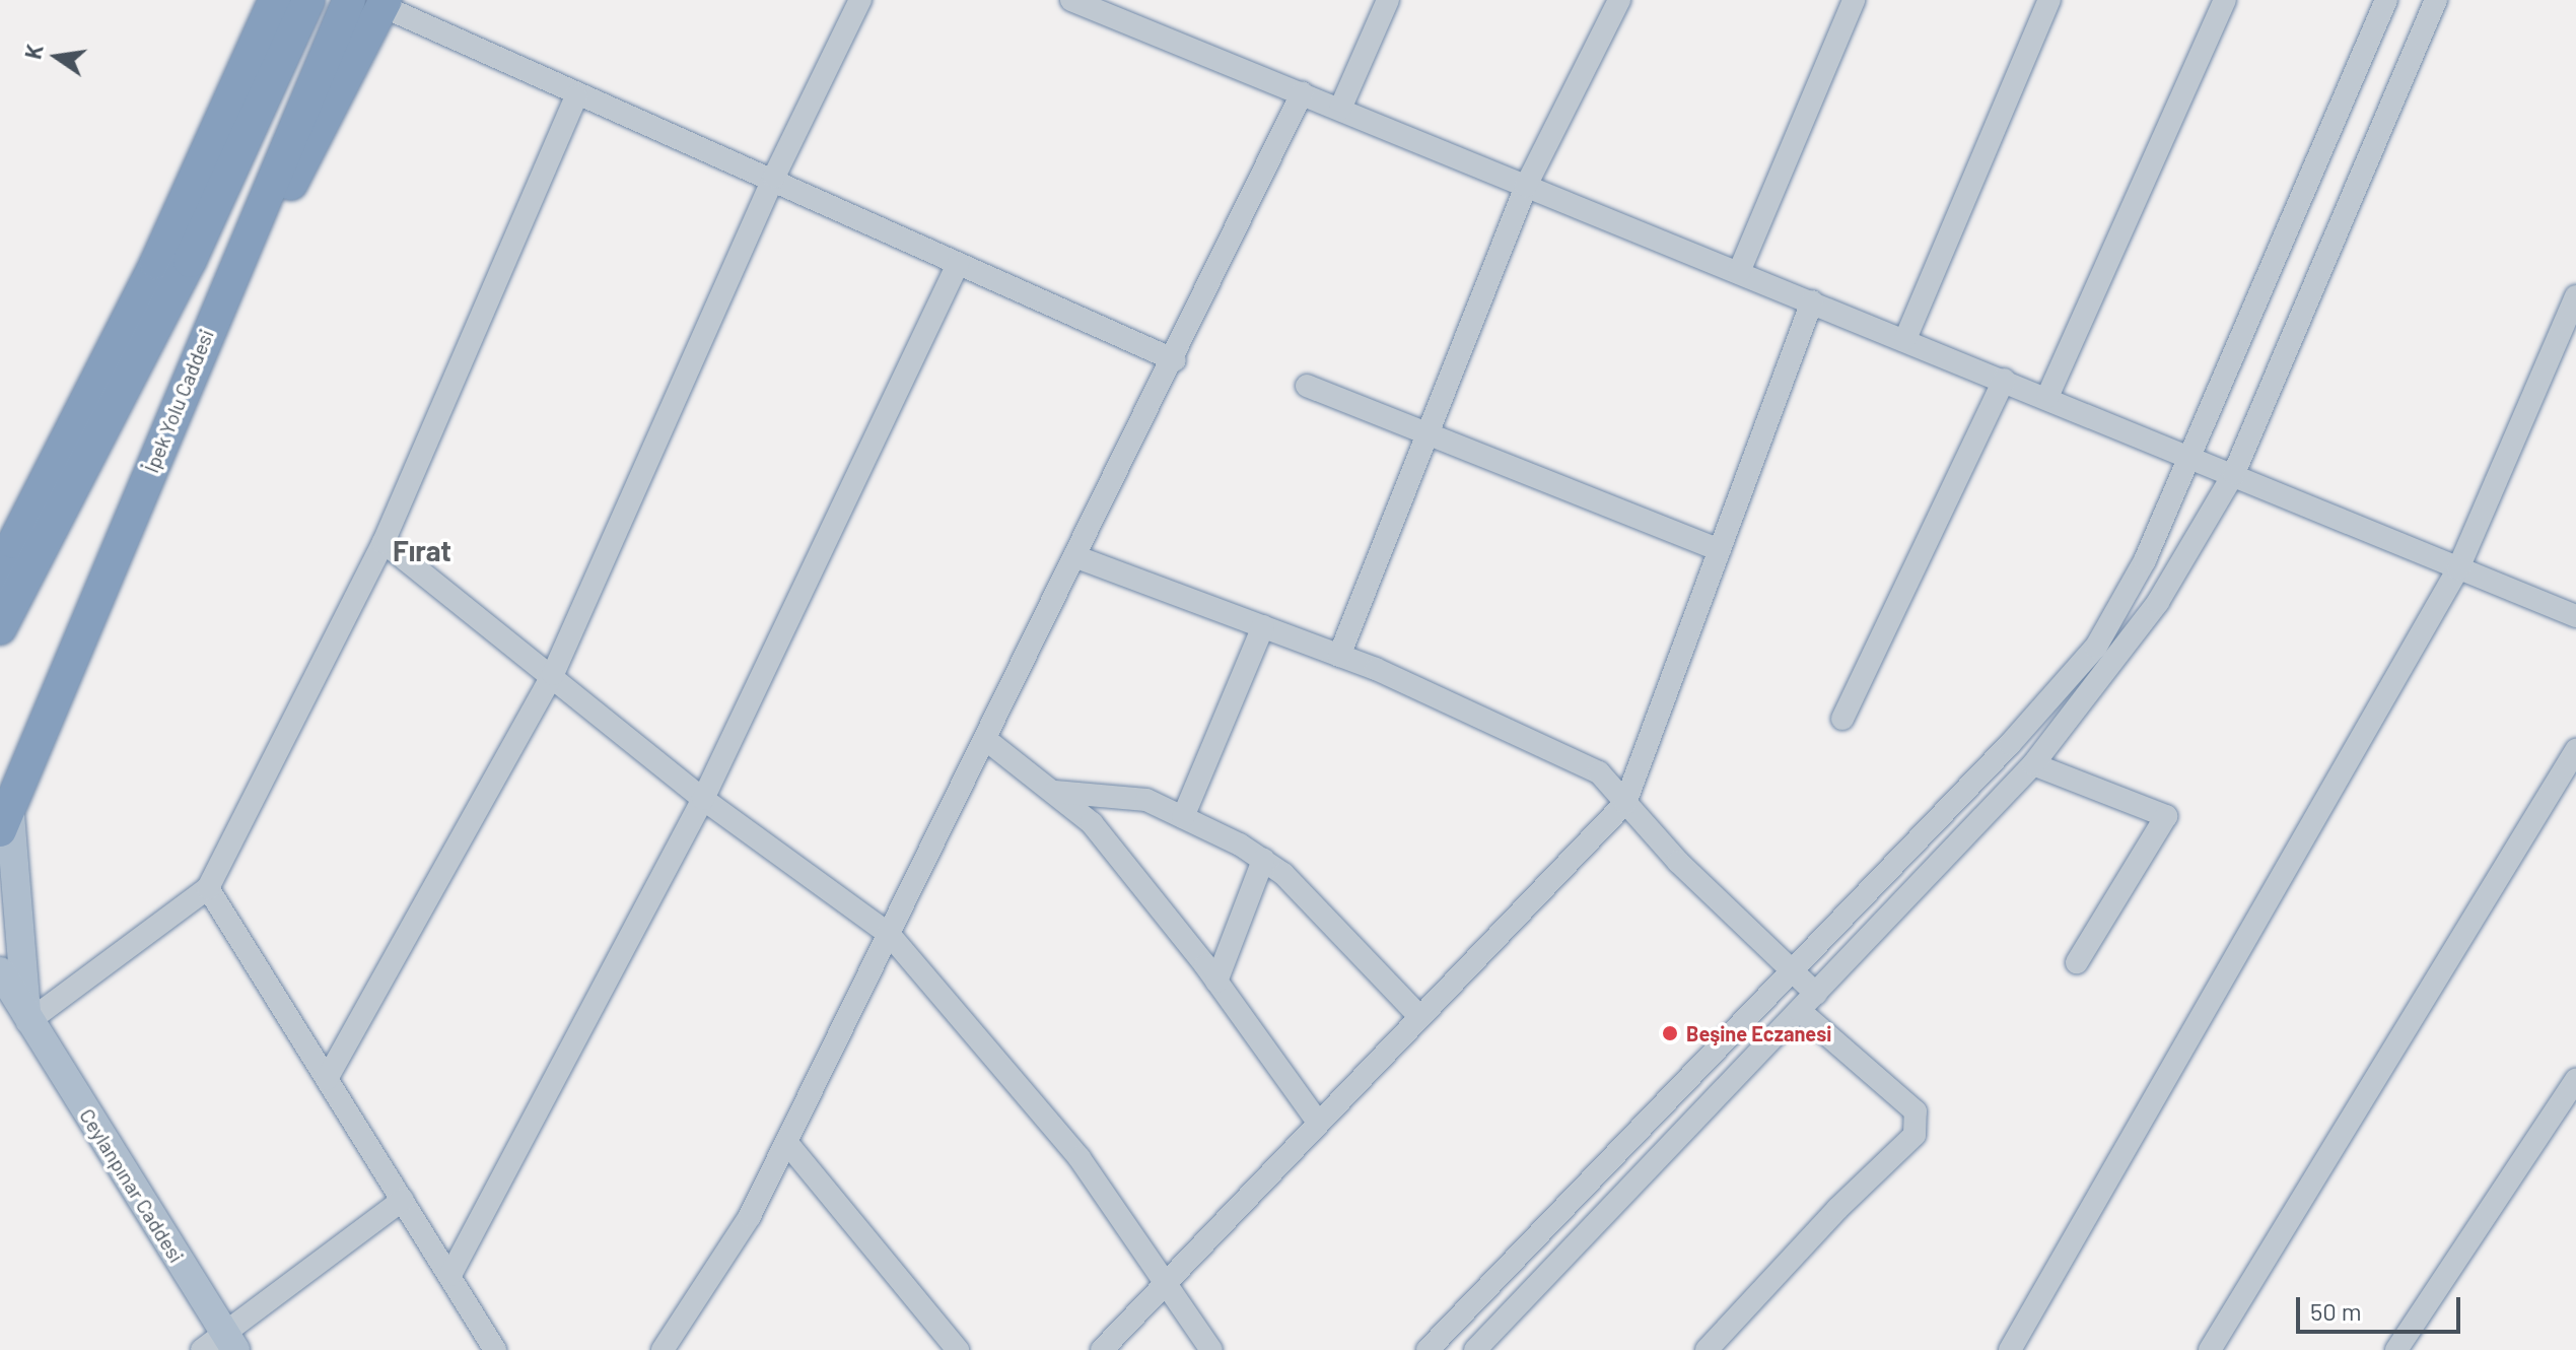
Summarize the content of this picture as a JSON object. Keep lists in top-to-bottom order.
{
  "streets": {
    "highway": ["İpek Yolu Caddesi"],
    "main road": ["Ceylanpınar Caddesi"]
  },
  "crossings": [
    ["İpek Yolu Caddesi", "Ceylanpınar Caddesi"]
  ],
  "districts": ["Fırat"],
  "places": ["Beşine Eczanesi"],
  "scale_bar": "50 m",
  "north": "left"
}
